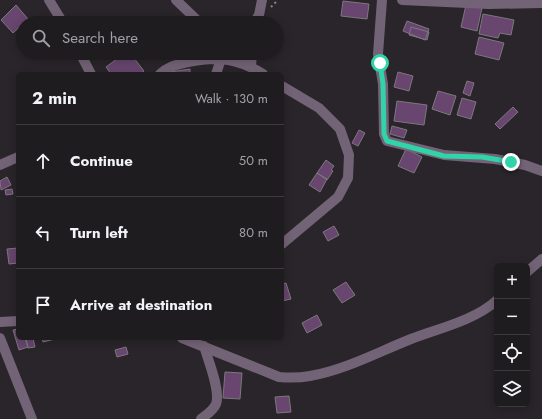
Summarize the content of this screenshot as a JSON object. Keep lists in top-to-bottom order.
{
  "page": {
    "search": "Search here",
    "heading": ["2 min", "Walk · 130 m"],
    "list": [
      ["Continue", "50 m"],
      ["Turn left", "80 m"],
      "Arrive at destination"
    ],
    "map_buttons": ["+", "−"]
  }
}
